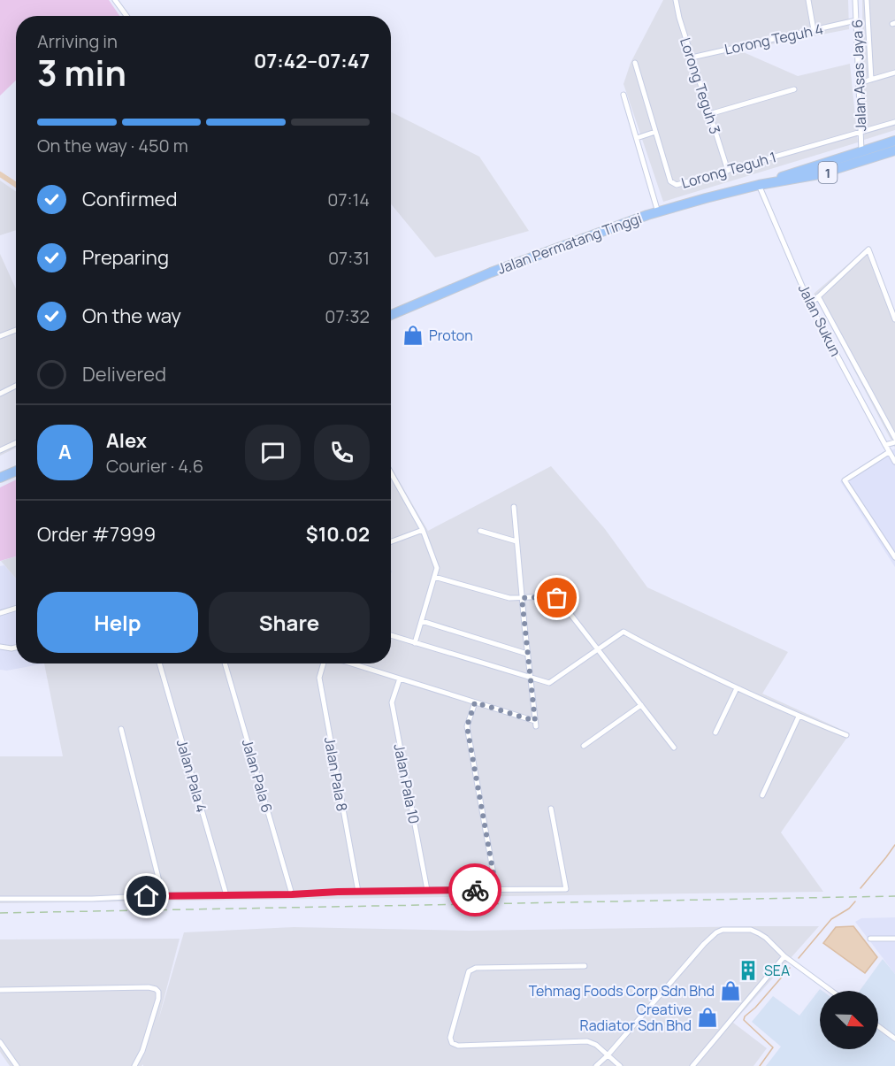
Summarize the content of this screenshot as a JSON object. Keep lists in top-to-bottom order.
{
  "streets": {
    "highway": ["1", "Jalan Permatang Tinggi"],
    "street": [
      "Lorong Teguh 4",
      "Jalan Asas Jaya 6",
      "Lorong Teguh 3",
      "Lorong Teguh 1",
      "Jalan Sukun",
      "Jalan Pala 8",
      "Jalan Pala 4",
      "Jalan Pala 6",
      "Jalan Pala 10"
    ]
  },
  "crossings": [
    ["Lorong Teguh 4", "Jalan Asas Jaya 6"],
    ["Lorong Teguh 4", "Lorong Teguh 3"],
    ["Jalan Asas Jaya 6", "Lorong Teguh 1"],
    ["Jalan Asas Jaya 6", "Jalan Permatang Tinggi"],
    ["Lorong Teguh 3", "Lorong Teguh 1"],
    ["Jalan Permatang Tinggi", "Jalan Sukun"]
  ],
  "places": {
    "shop": ["Proton", "Tehmag Foods Corp Sdn Bhd", "Creative Radiator Sdn Bhd"],
    "building": ["SEA"]
  },
  "north": "bottom right",
  "page": {
    "heading": ["3 min", "Arriving in", "07:42–07:47"],
    "panel": [
      "Alex",
      "Courier · 4.6",
      "Order #7999",
      "$10.02"
    ],
    "bar": "On the way · 450 m",
    "list": [
      ["Confirmed", "07:14"],
      ["Preparing", "07:31"],
      ["On the way", "07:32"],
      "Delivered"
    ],
    "round": "A",
    "buttons": ["Help", "Share"]
  }
}
